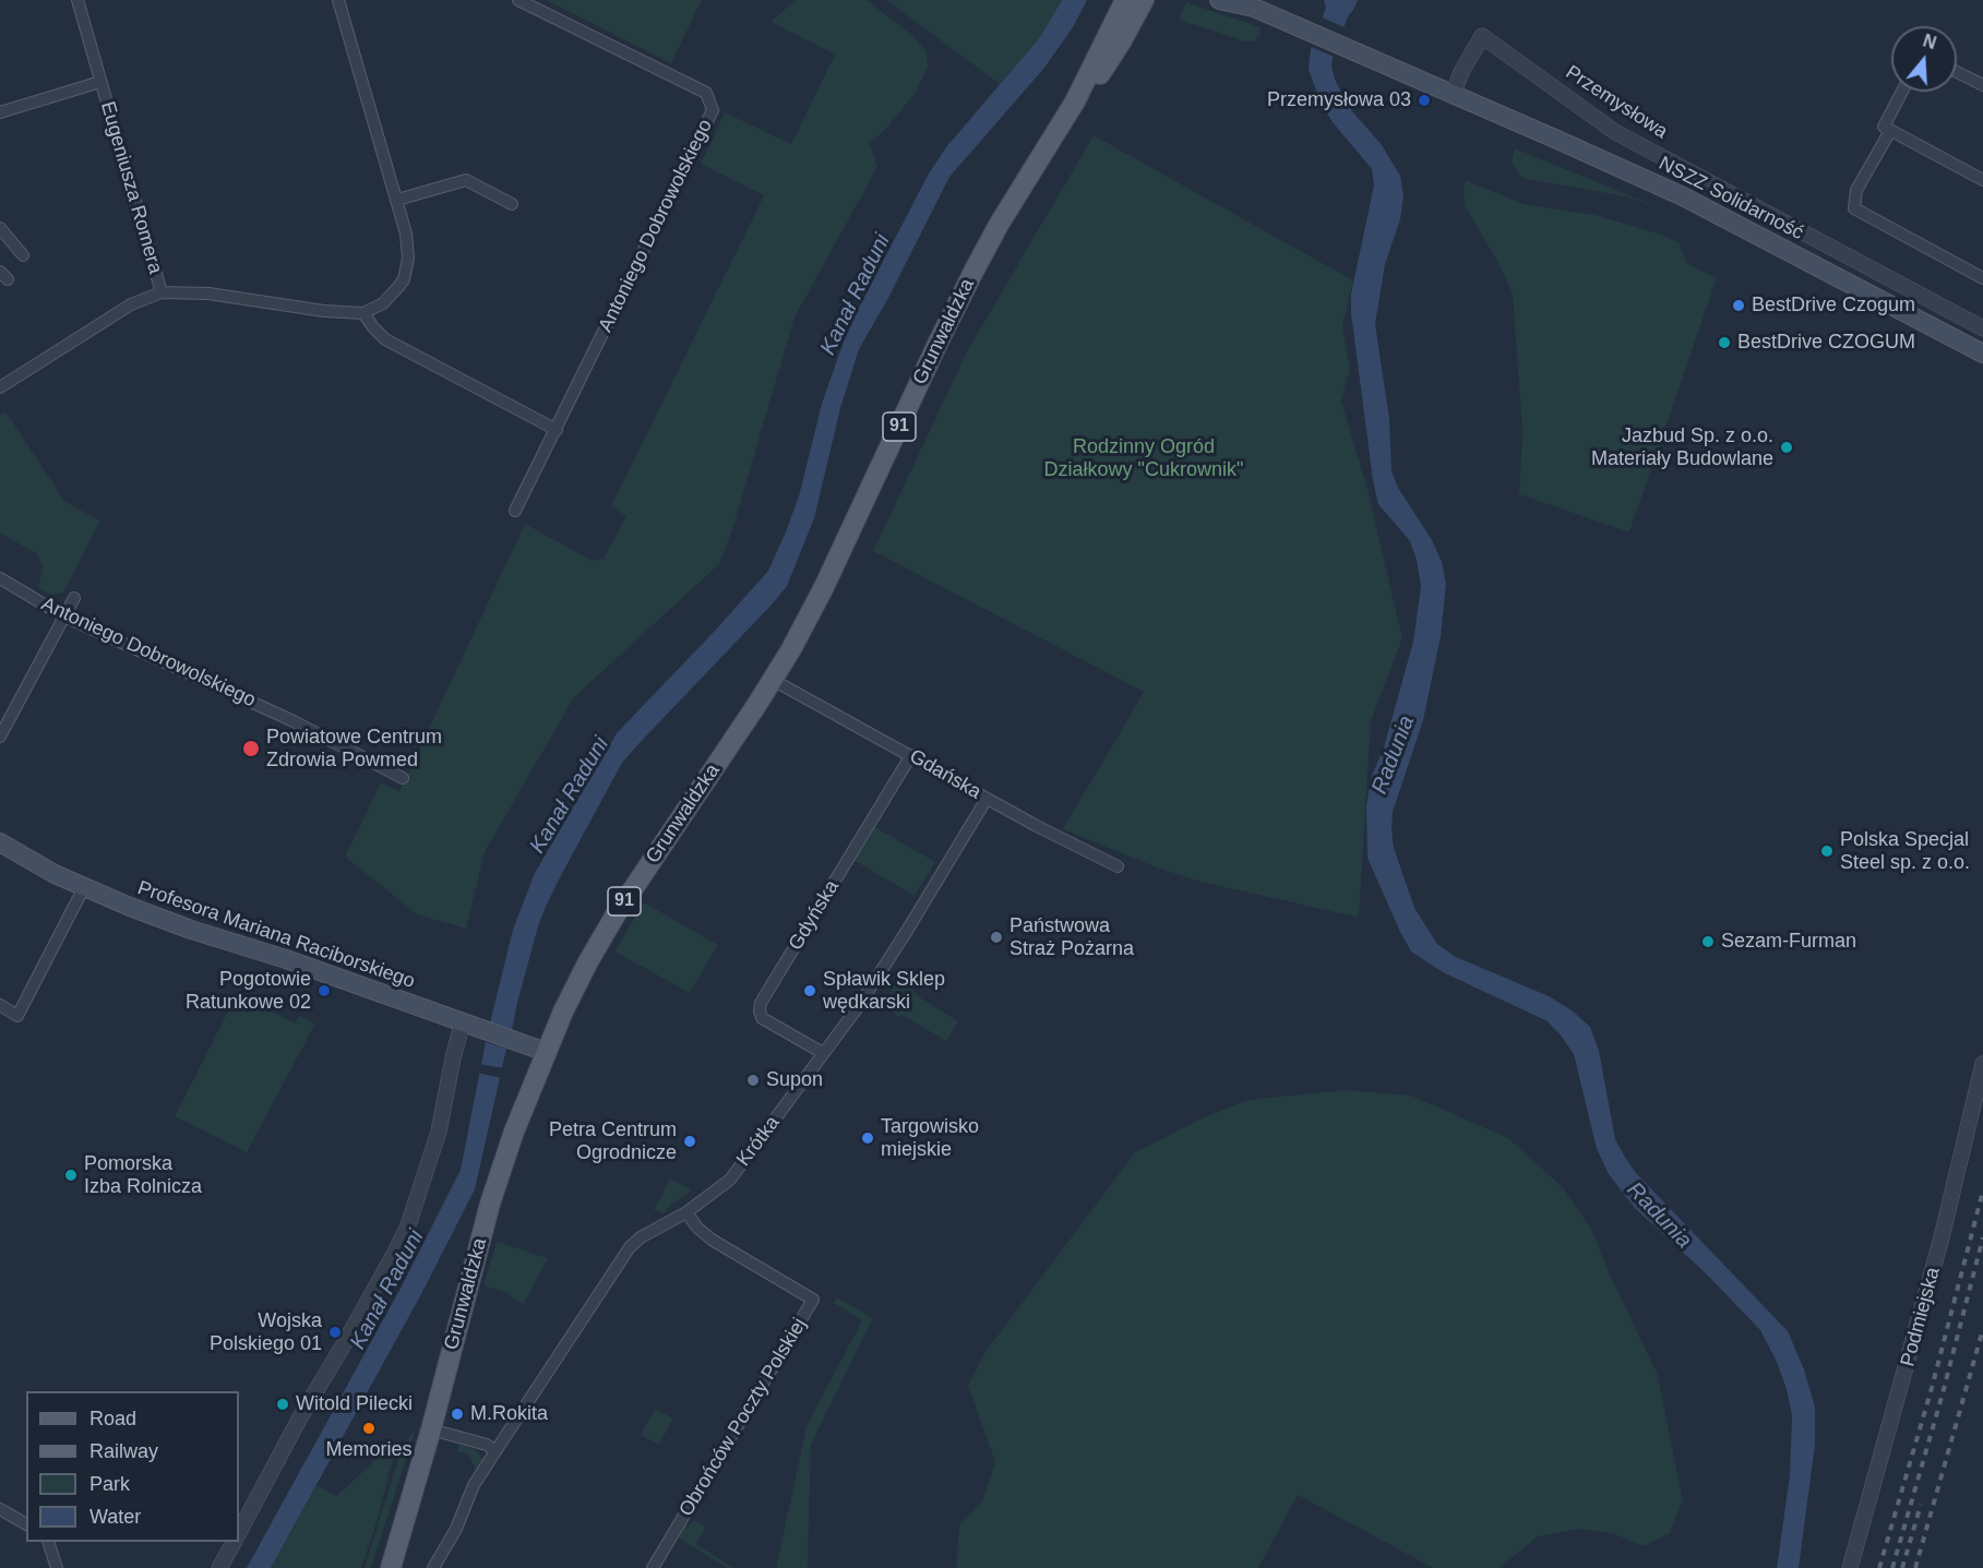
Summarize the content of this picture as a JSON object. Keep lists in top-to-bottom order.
{
  "streets": {
    "main road": [
      "NSZZ Solidarność",
      "Grunwaldzka",
      "91",
      "Profesora Mariana Raciborskiego"
    ],
    "street": [
      "Przemysłowa",
      "Eugeniusza Romera",
      "Antoniego Dobrowolskiego",
      "Gdańska",
      "Gdyńska",
      "Krótka",
      "Podmiejska",
      "Obrońców Poczty Polskiej"
    ]
  },
  "crossings": [
    ["Przemysłowa", "NSZZ Solidarność"],
    ["Grunwaldzka", "Gdańska"],
    ["Grunwaldzka", "Profesora Mariana Raciborskiego"],
    ["Gdańska", "Gdyńska"],
    ["Gdańska", "Krótka"],
    ["Gdyńska", "Krótka"],
    ["Krótka", "Obrońców Poczty Polskiej"]
  ],
  "water": ["Kanał Raduni", "Radunia"],
  "parks": ["Rodzinny Ogród Działkowy \"Cukrownik\""],
  "places": [
    "Przemysłowa 03",
    "BestDrive Czogum",
    "BestDrive CZOGUM",
    "Jazbud Sp. z o.o. Materiały Budowlane",
    "Powiatowe Centrum Zdrowia Powmed",
    "Polska Specjal Steel sp. z o.o.",
    "Państwowa Straż Pożarna",
    "Sezam-Furman",
    "Pogotowie Ratunkowe 02",
    "Spławik Sklep wędkarski",
    "Supon",
    "Targowisko miejskie",
    "Petra Centrum Ogrodnicze",
    "Pomorska Izba Rolnicza",
    "Wojska Polskiego 01",
    "Witold Pilecki",
    "M.Rokita",
    "Memories"
  ],
  "legend": [
    "Road",
    "Railway",
    "Park",
    "Water"
  ],
  "north": "top"
}
